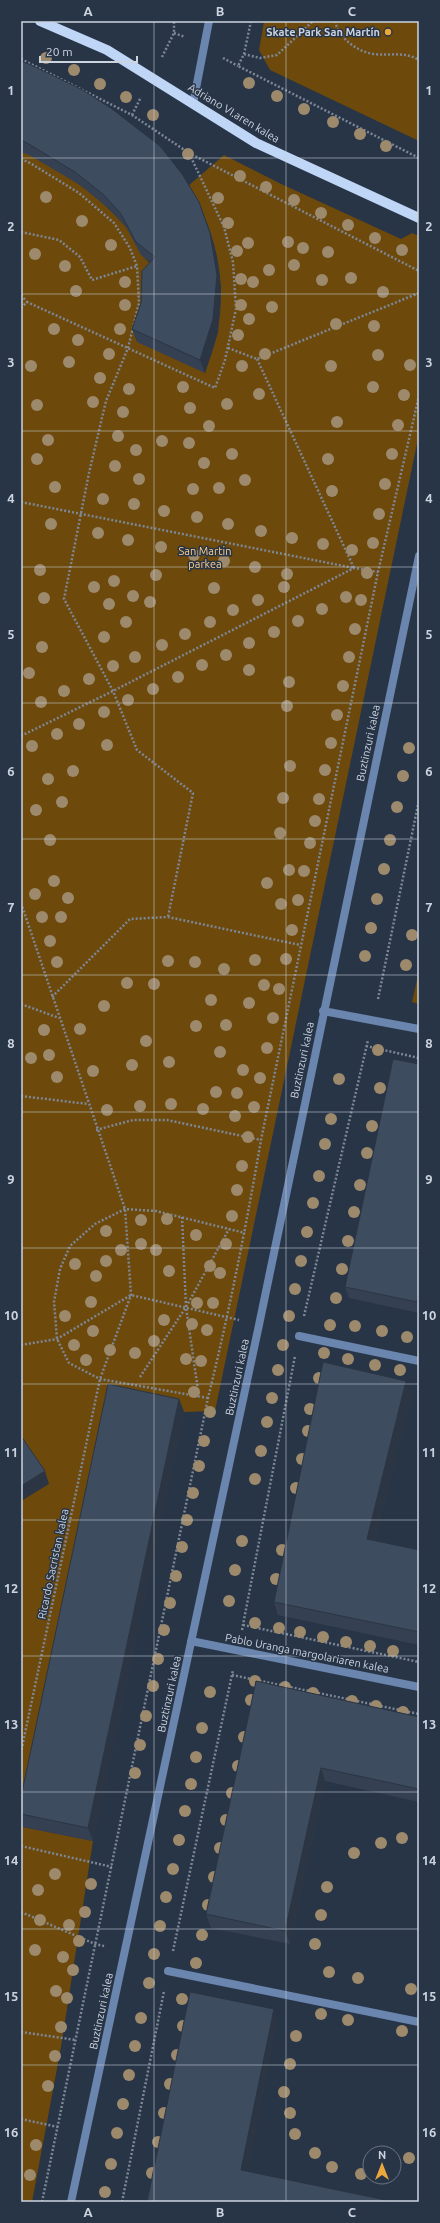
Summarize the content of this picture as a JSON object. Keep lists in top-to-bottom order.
{
  "streets": {
    "main road": ["Adriano VI.aren kalea"],
    "street": ["Buztinzuri kalea", "Pablo Uranga margolariaren kalea"],
    "path": ["Ricardo Sacristan kalea"]
  },
  "crossings": [
    ["Buztinzuri kalea", "Pablo Uranga margolariaren kalea"]
  ],
  "parks": ["San Martin parkea"],
  "places": ["Skate Park San Martín"],
  "scale_bar": "20 m",
  "north": "top",
  "grid": {
    "columns": ["A", "B", "C"],
    "rows": [
      "1",
      "2",
      "3",
      "4",
      "5",
      "6",
      "7",
      "8",
      "9",
      "10",
      "11",
      "12",
      "13",
      "14",
      "15",
      "16"
    ]
  }
}
